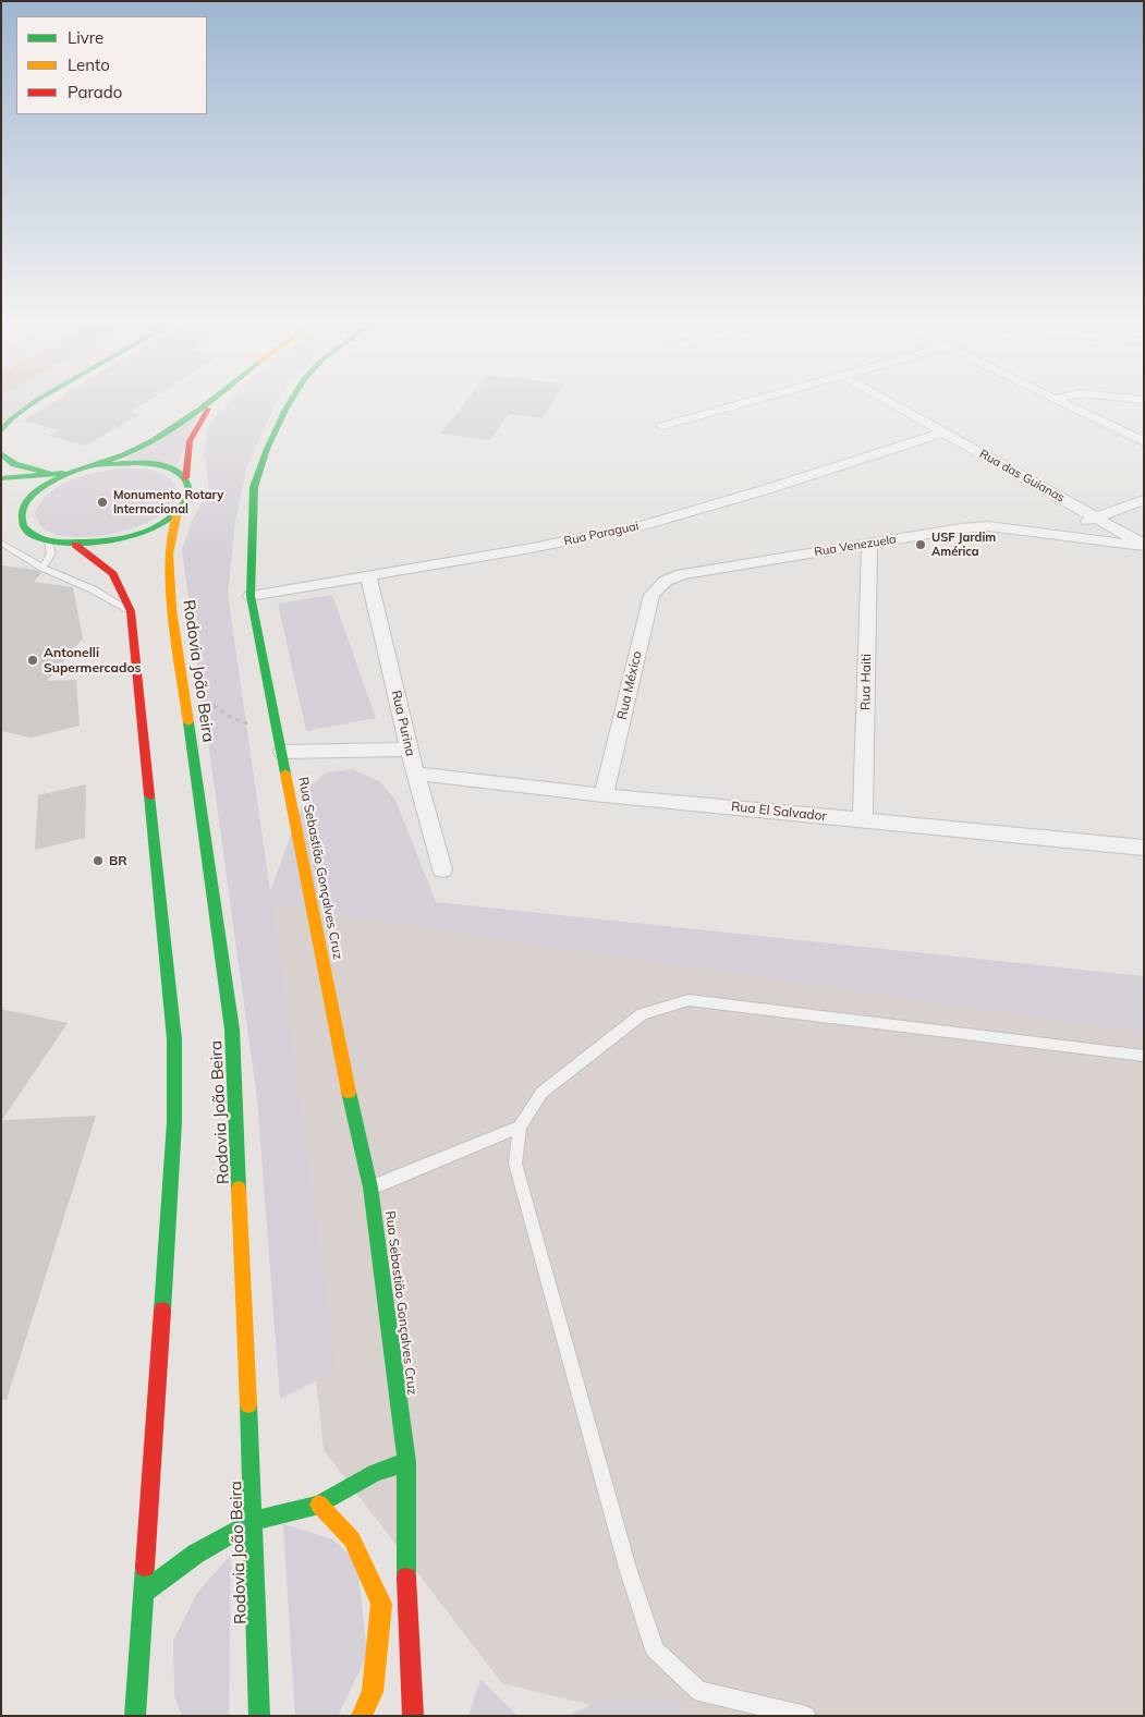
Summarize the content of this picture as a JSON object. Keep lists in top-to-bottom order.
{
  "streets": {
    "main road": ["Rodovia João Beira", "Rua Sebastião Gonçalves Cruz"],
    "street": [
      "Rua das Guianas",
      "Rua Paraguai",
      "Rua Venezuela",
      "Rua Haiti",
      "Rua México",
      "Rua Purina",
      "Rua El Salvador"
    ]
  },
  "crossings": [
    ["Rua das Guianas", "Rua Paraguai"],
    ["Rua das Guianas", "Rua Venezuela"],
    ["Rua Paraguai", "Rua Purina"],
    ["Rua Paraguai", "Rua Sebastião Gonçalves Cruz"],
    ["Rua Venezuela", "Rua Haiti"],
    ["Rua Venezuela", "Rua México"],
    ["Rua Haiti", "Rua El Salvador"],
    ["Rua México", "Rua El Salvador"],
    ["Rua Purina", "Rua El Salvador"]
  ],
  "places": [
    "Monumento Rotary Internacional",
    "USF Jardim América",
    "Antonelli Supermercados",
    "BR"
  ],
  "legend": ["Livre", "Lento", "Parado"]
}
